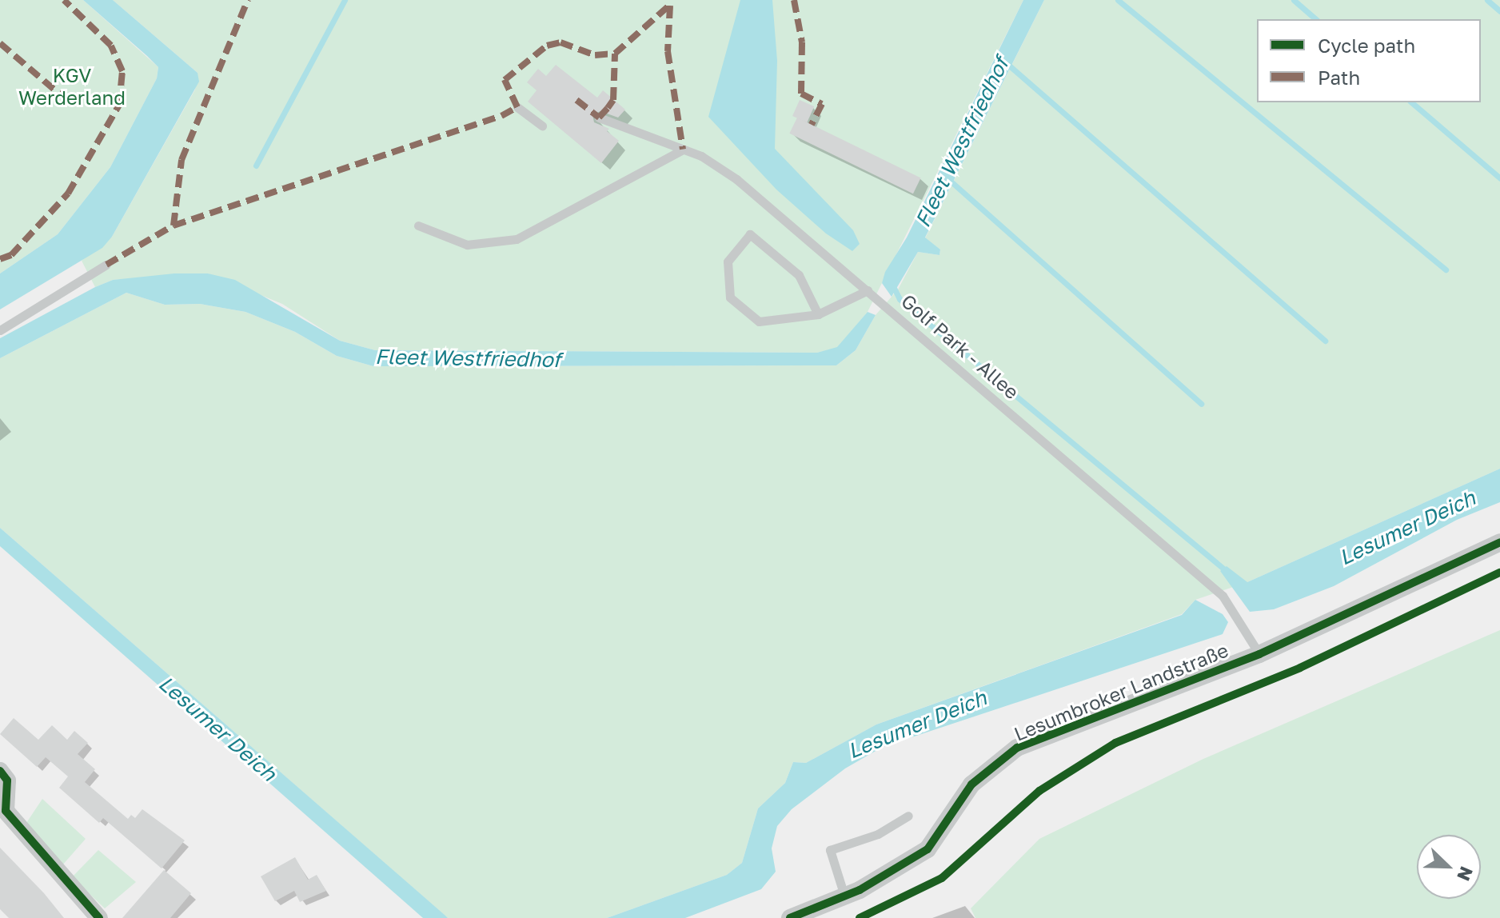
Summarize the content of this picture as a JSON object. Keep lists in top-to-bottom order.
{
  "streets": {
    "street": ["Lesumbroker Landstraße"],
    "lane": ["Golf Park - Allee"]
  },
  "crossings": [
    ["Golf Park - Allee", "Lesumbroker Landstraße"]
  ],
  "water": ["Fleet Westfriedhof", "Lesumer Deich"],
  "parks": ["KGV Werderland"],
  "legend": ["Cycle path", "Path"],
  "north": "bottom right"
}
